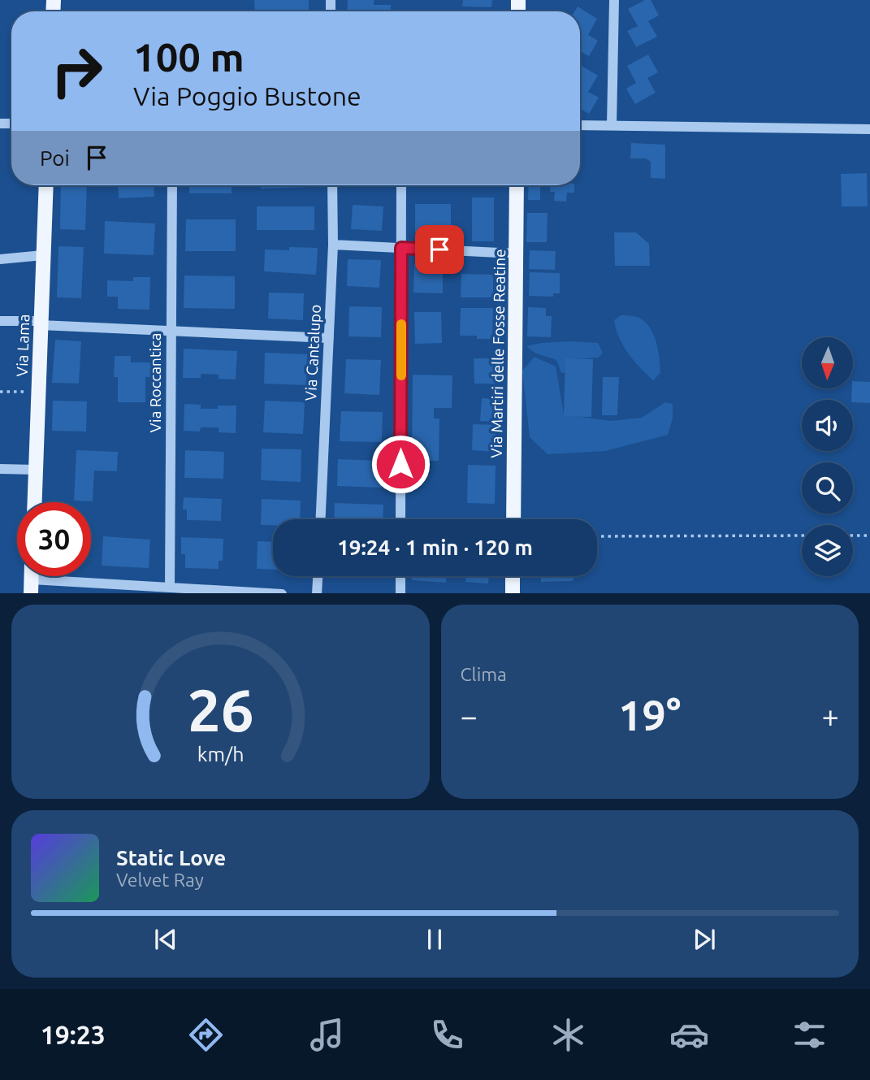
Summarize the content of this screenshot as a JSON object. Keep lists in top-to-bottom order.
{
  "streets": {
    "main road": ["Via Lama", "Via Martiri delle Fosse Reatine"],
    "street": ["Via Cantalupo", "Via Roccantica"]
  },
  "north": "bottom",
  "page": {
    "turn": ["100 m", "Via Poggio Bustone"],
    "then": "Poi",
    "limit": "30",
    "trip": "19:24 · 1 min · 120 m",
    "tile": "Clima",
    "heat": ["−", "19°", "+"],
    "song": ["Static Love", "Velvet Ray"],
    "tabs": "19:23",
    "gauge": ["26", "km/h"]
  }
}
